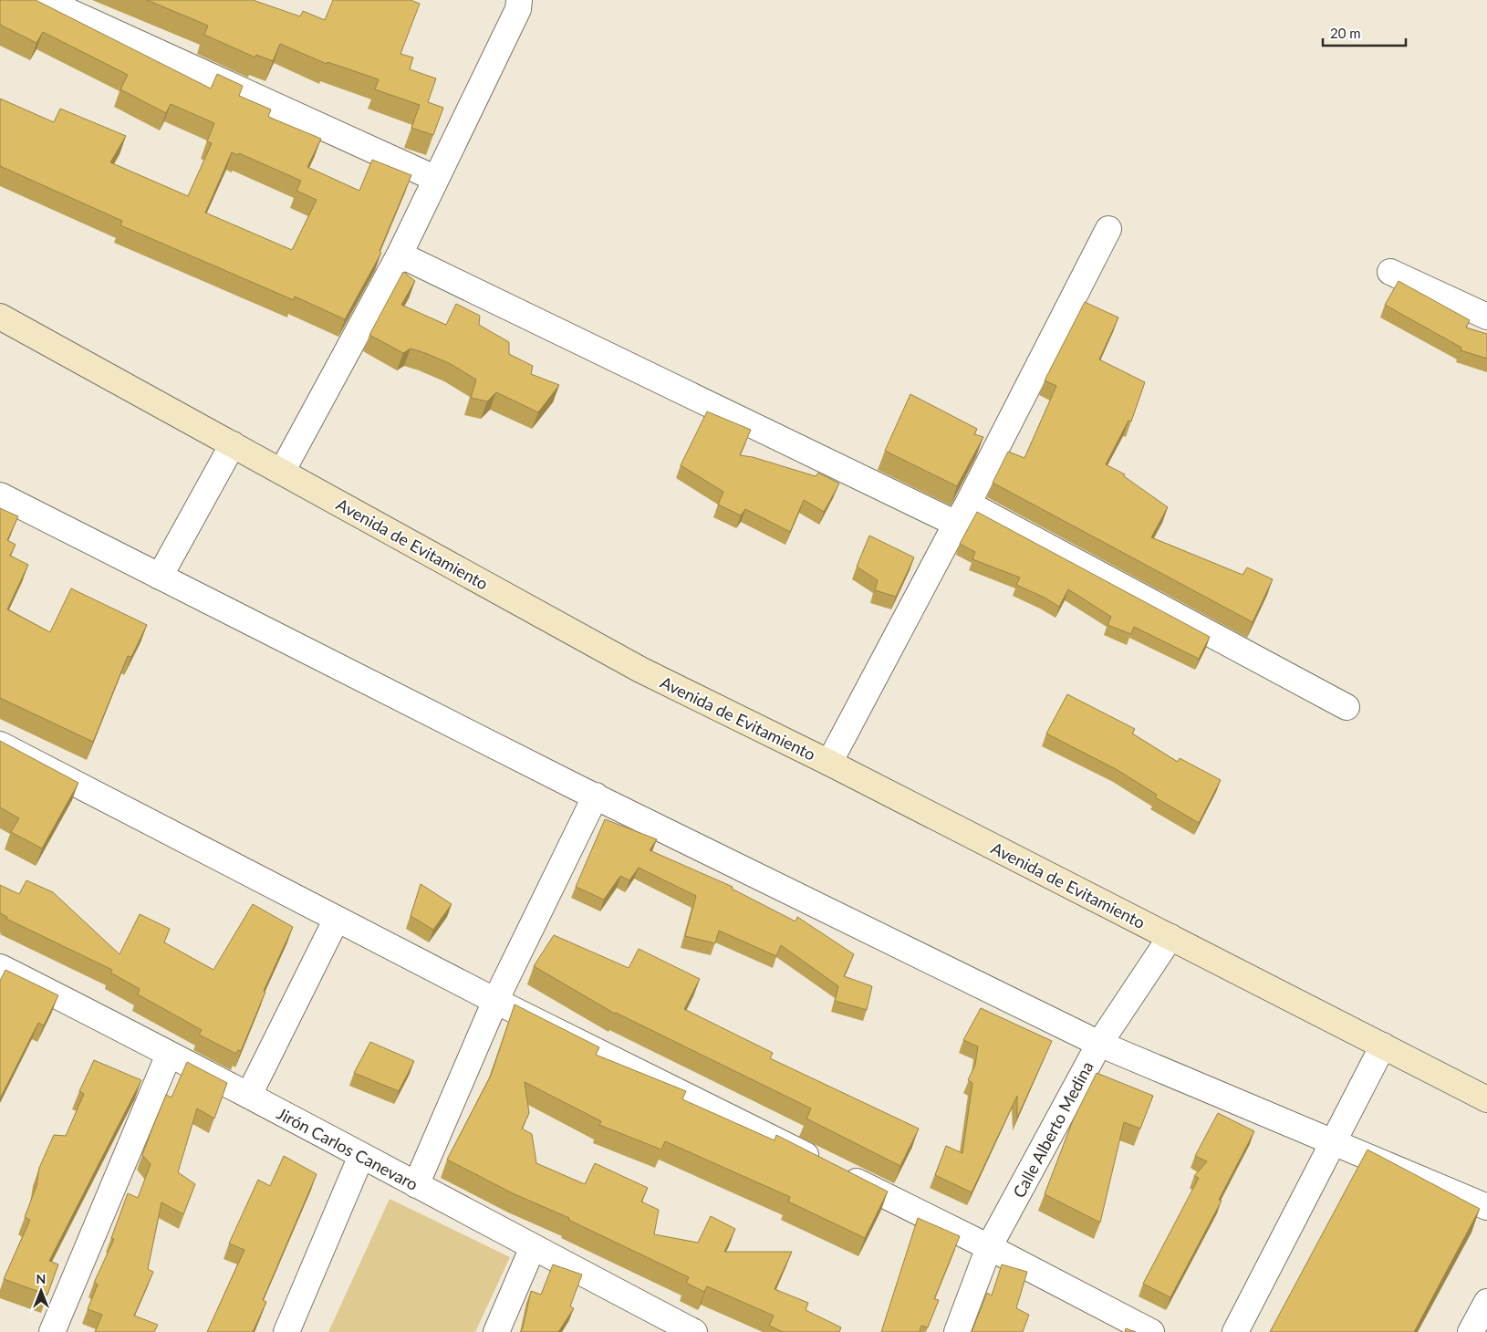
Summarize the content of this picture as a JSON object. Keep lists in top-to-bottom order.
{
  "streets": {
    "street": ["Avenida de Evitamiento", "Calle Alberto Medina", "Jirón Carlos Canevaro"]
  },
  "crossings": [
    ["Avenida de Evitamiento", "Calle Alberto Medina"]
  ],
  "scale_bar": "20 m",
  "north": "top"
}
